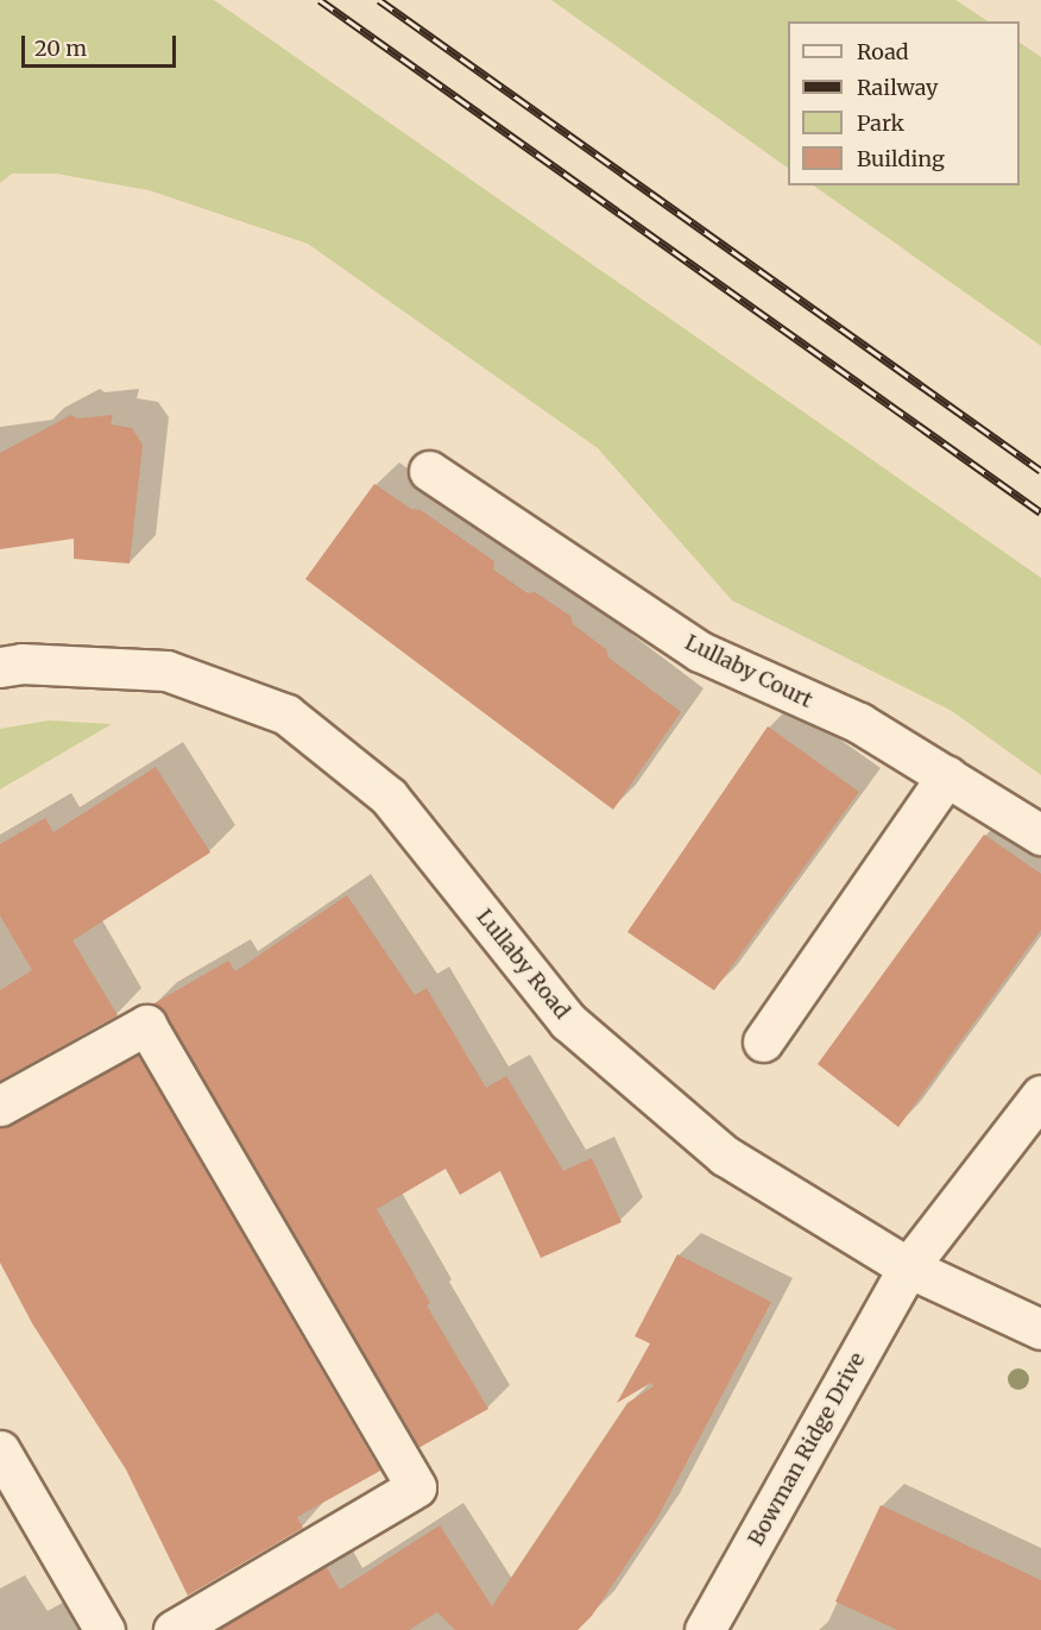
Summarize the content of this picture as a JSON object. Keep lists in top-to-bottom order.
{
  "streets": {
    "street": ["Lullaby Court", "Lullaby Road", "Bowman Ridge Drive"]
  },
  "crossings": [
    ["Lullaby Road", "Bowman Ridge Drive"]
  ],
  "legend": [
    "Road",
    "Railway",
    "Park",
    "Building"
  ],
  "scale_bar": "20 m"
}
